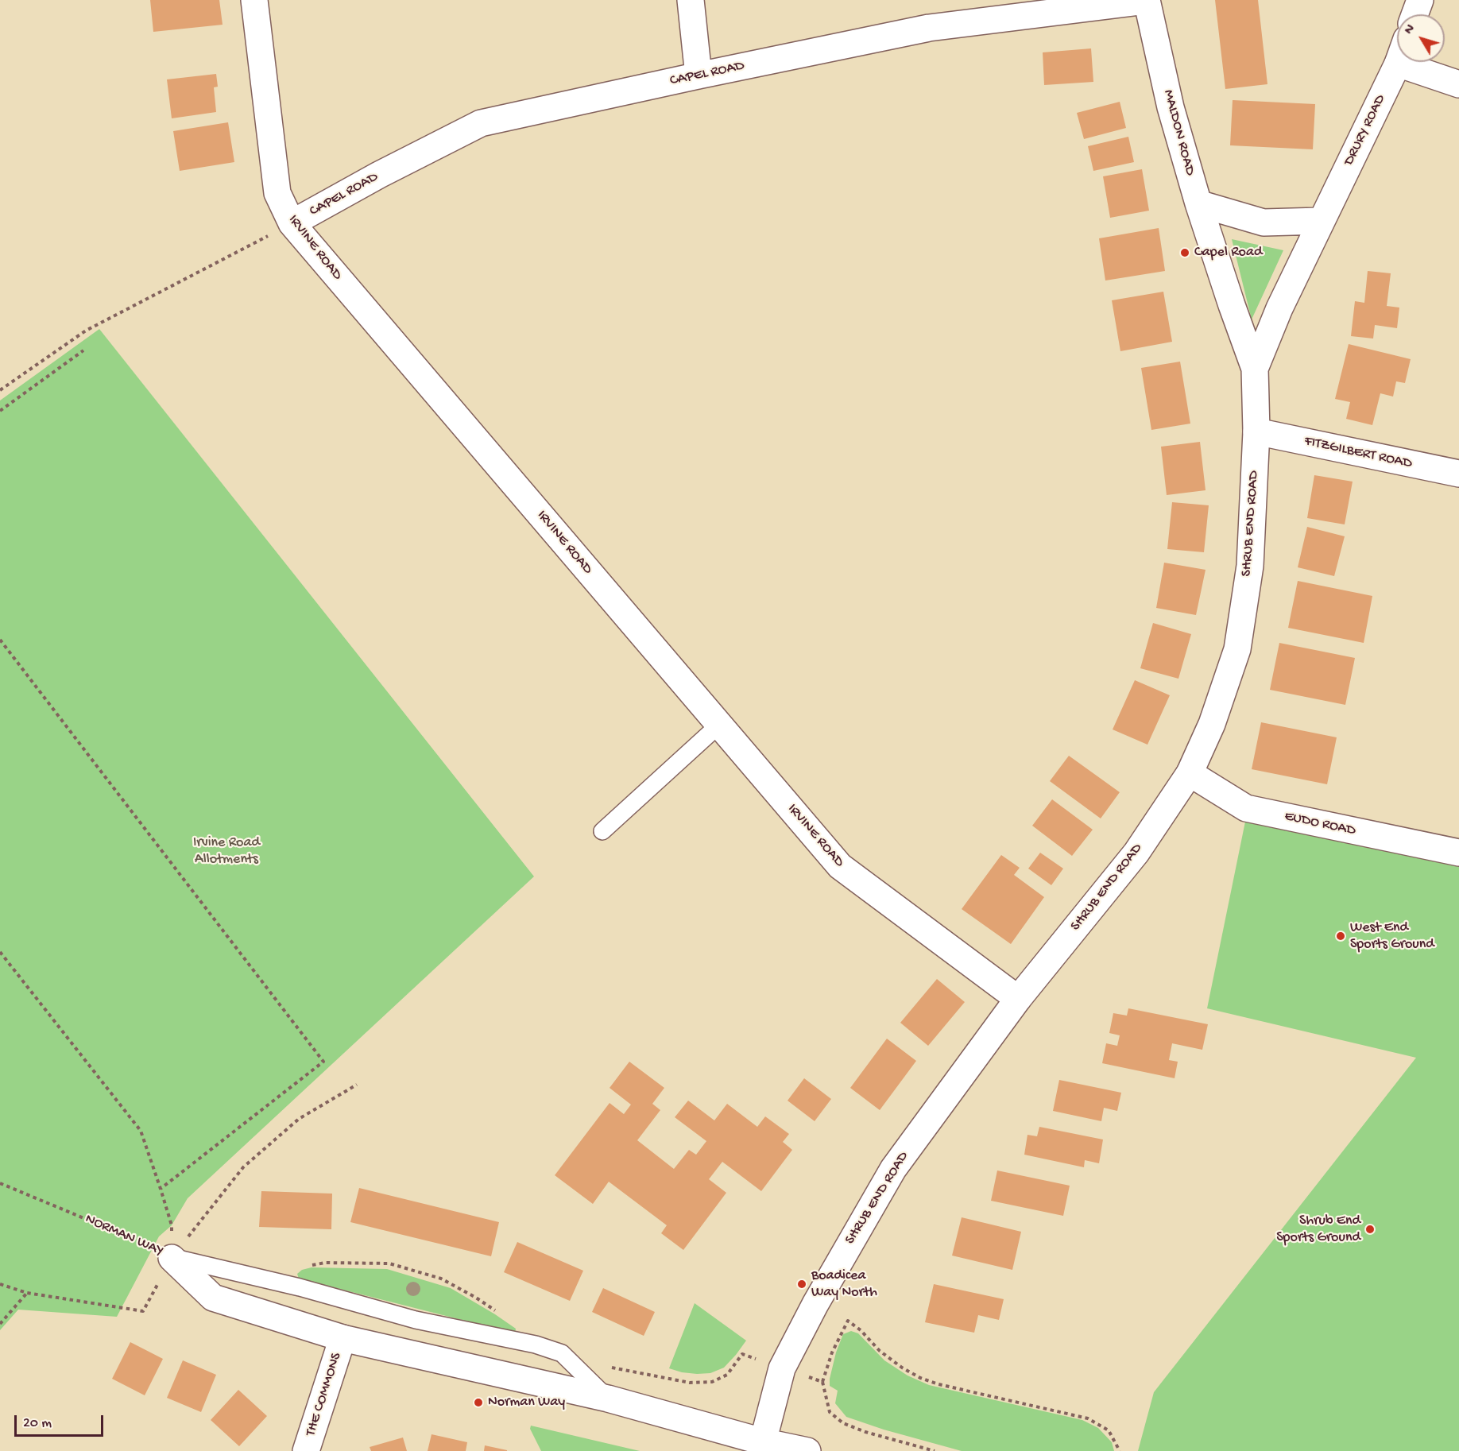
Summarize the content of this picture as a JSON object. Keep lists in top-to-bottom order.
{
  "streets": {
    "street": [
      "CAPEL ROAD",
      "DRURY ROAD",
      "MALDON ROAD",
      "IRVINE ROAD",
      "FITZGILBERT ROAD",
      "SHRUB END ROAD",
      "EUDO ROAD",
      "NORMAN WAY",
      "THE COMMONS"
    ]
  },
  "crossings": [
    ["CAPEL ROAD", "MALDON ROAD"],
    ["CAPEL ROAD", "IRVINE ROAD"],
    ["DRURY ROAD", "SHRUB END ROAD"],
    ["MALDON ROAD", "SHRUB END ROAD"],
    ["IRVINE ROAD", "SHRUB END ROAD"],
    ["FITZGILBERT ROAD", "SHRUB END ROAD"],
    ["SHRUB END ROAD", "EUDO ROAD"],
    ["SHRUB END ROAD", "NORMAN WAY"],
    ["NORMAN WAY", "THE COMMONS"]
  ],
  "parks": ["Irvine Road Allotments"],
  "places": [
    "Capel Road",
    "West End Sports Ground",
    "Shrub End Sports Ground",
    "Boadicea Way North",
    "Norman Way"
  ],
  "scale_bar": "20 m",
  "north": "top left"
}
